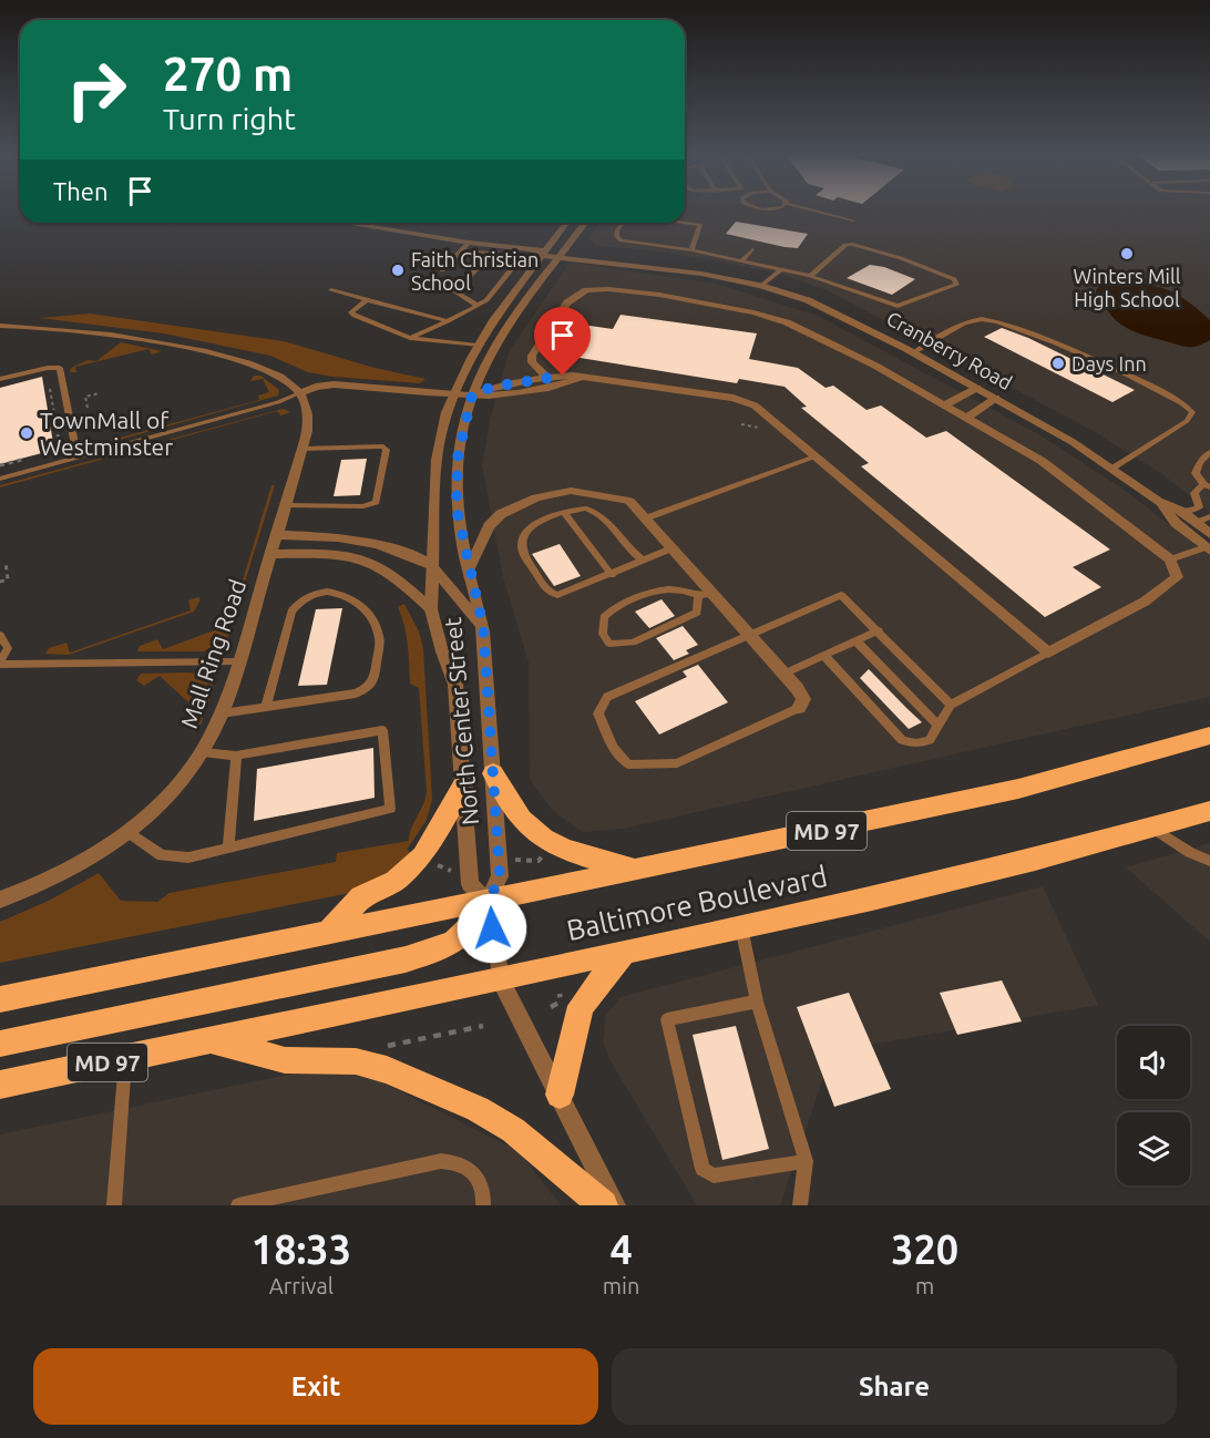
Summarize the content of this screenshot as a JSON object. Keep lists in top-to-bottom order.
{
  "streets": {
    "highway": ["MD 97", "Baltimore Boulevard"],
    "street": ["Cranberry Road", "Mall Ring Road", "North Center Street"]
  },
  "crossings": [
    ["Cranberry Road", "North Center Street"],
    ["North Center Street", "Baltimore Boulevard"]
  ],
  "places": [
    "Winters Mill High School",
    "Faith Christian School",
    "Days Inn",
    "TownMall of Westminster"
  ],
  "page": {
    "turn": ["270 m", "Turn right"],
    "then": "Then",
    "eta": [
      "18:33",
      "Arrival",
      "4",
      "min",
      "320",
      "m"
    ],
    "buttons": ["Exit", "Share"]
  }
}
